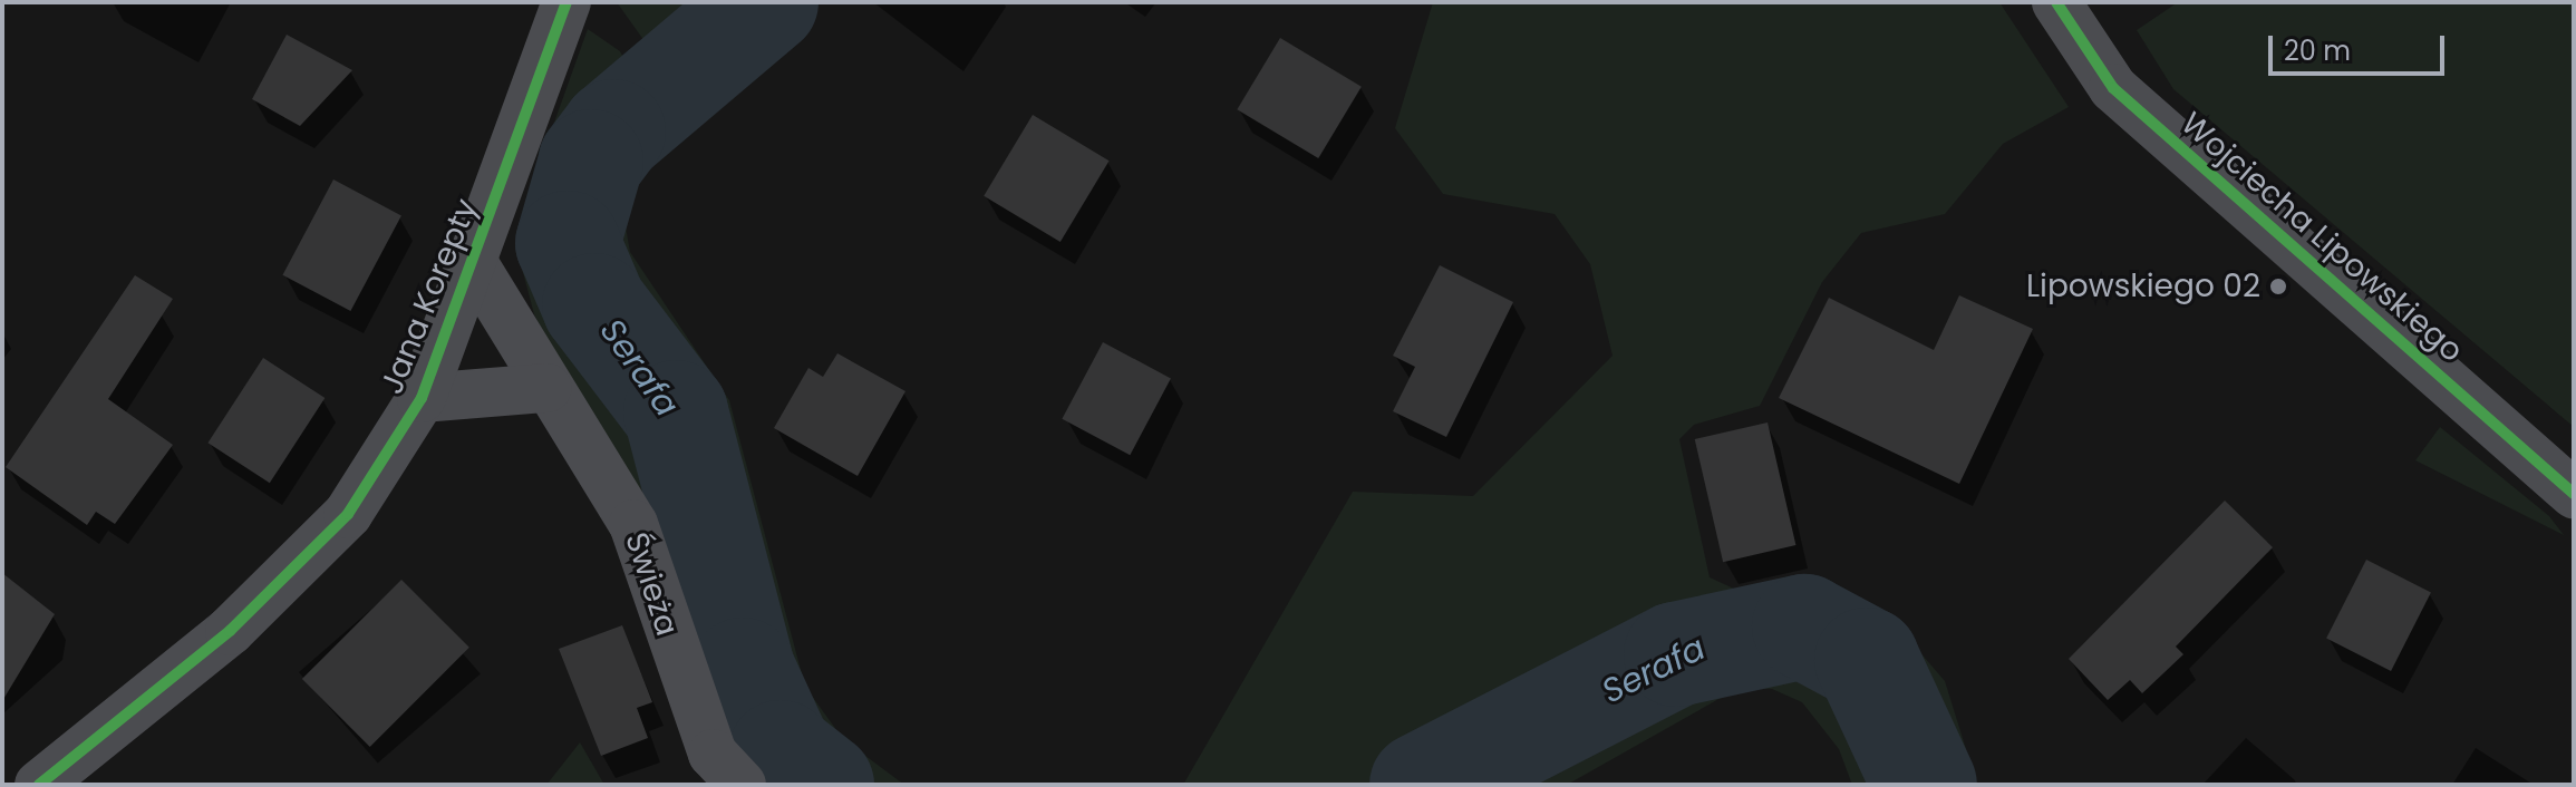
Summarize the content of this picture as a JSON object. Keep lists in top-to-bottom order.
{
  "streets": {
    "street": ["Wojciecha Lipowskiego", "Jana Korepty", "Świeża"]
  },
  "crossings": [
    ["Jana Korepty", "Świeża"]
  ],
  "water": ["Serafa"],
  "places": ["Lipowskiego 02"],
  "scale_bar": "20 m"
}
